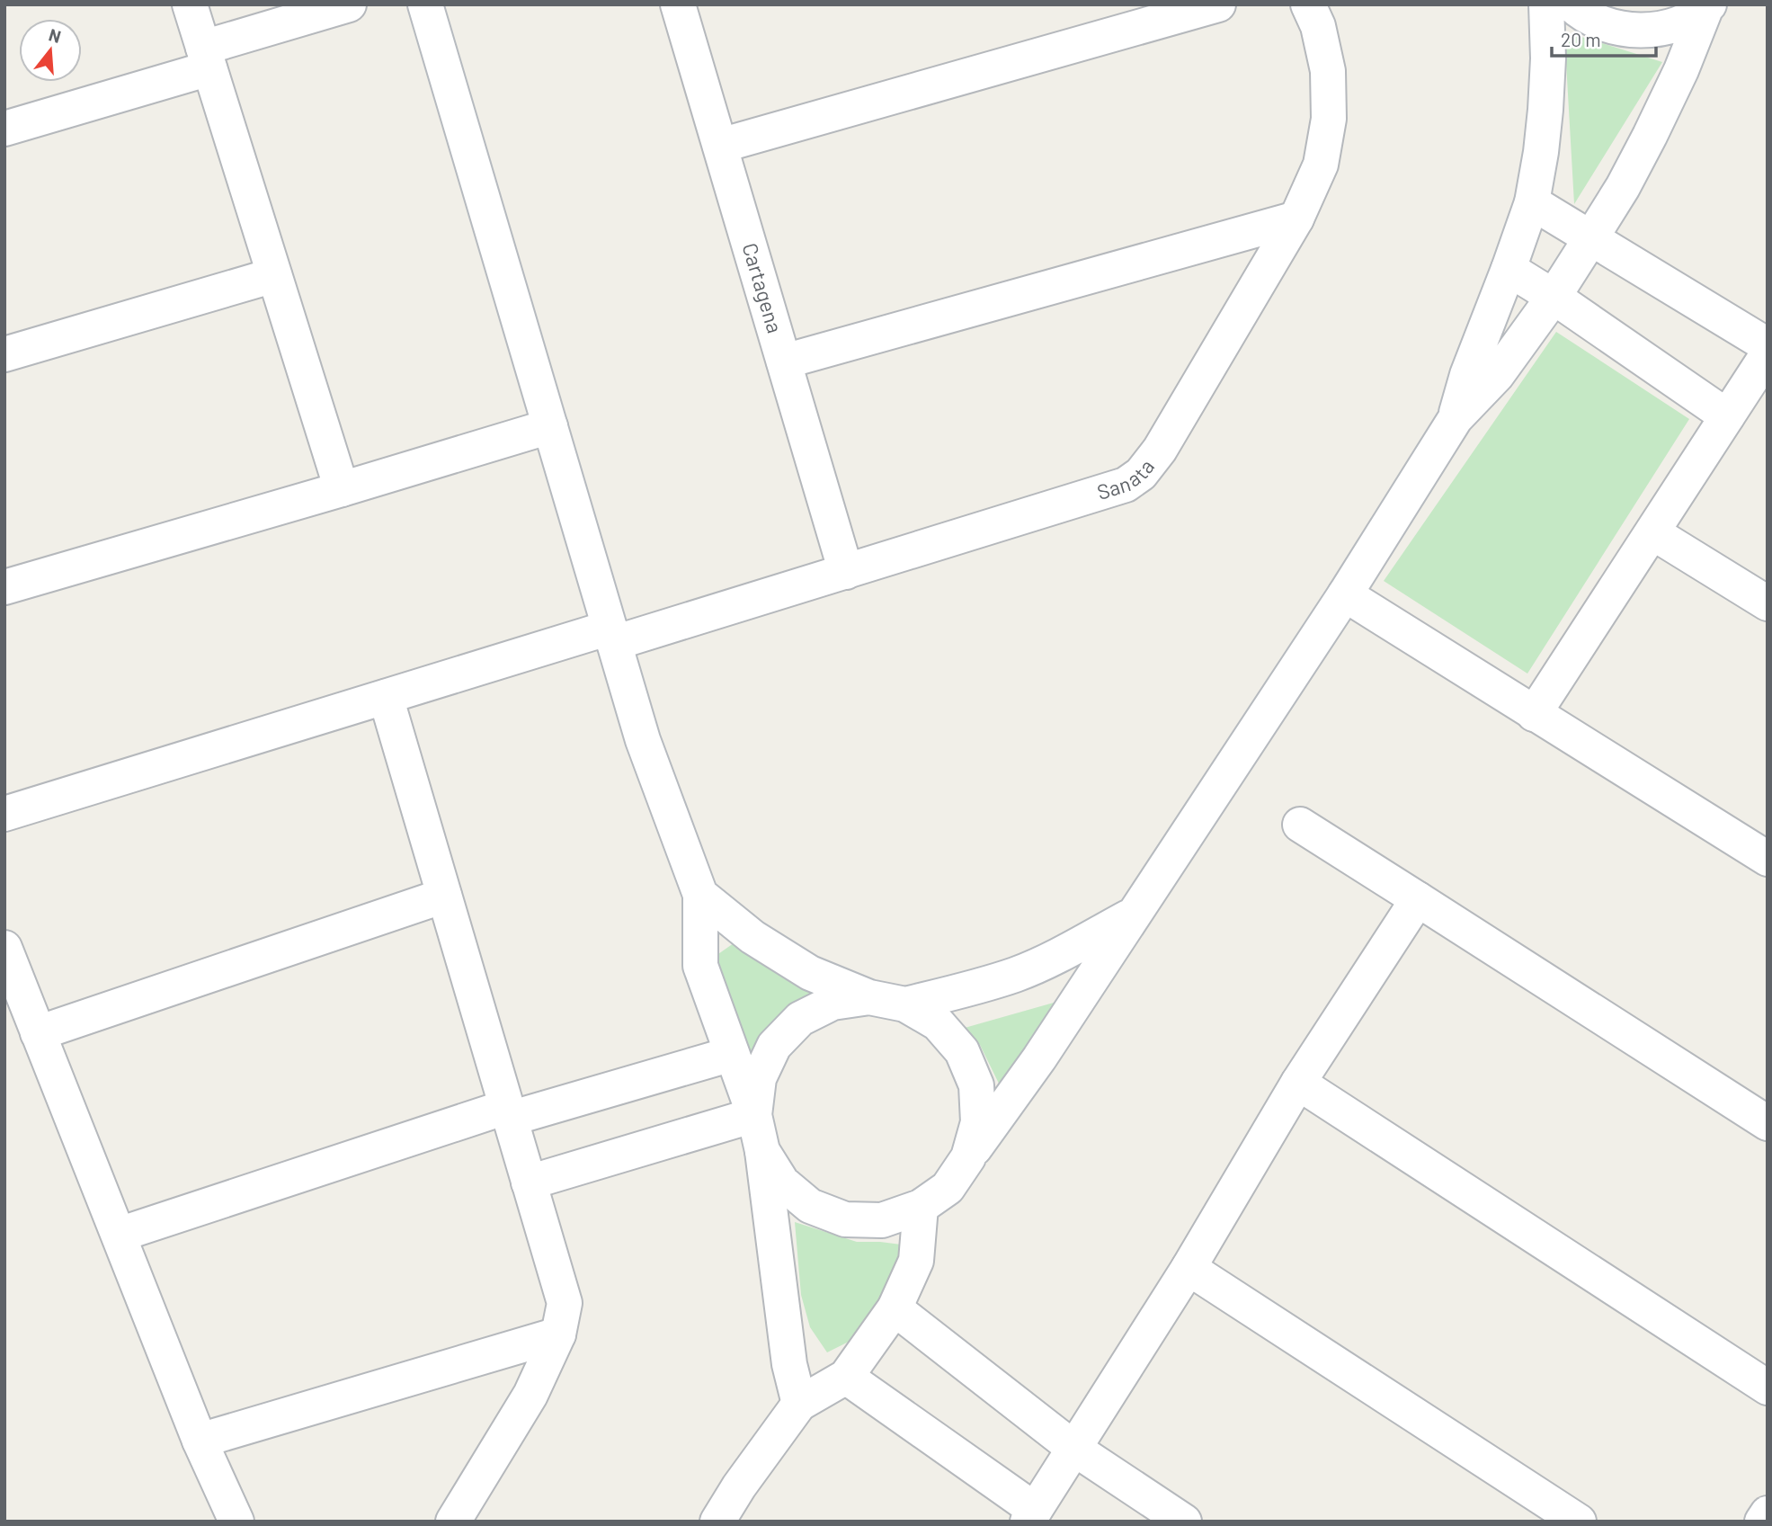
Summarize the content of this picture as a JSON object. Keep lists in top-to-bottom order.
{
  "streets": {
    "street": ["Cartagena", "Sanata"]
  },
  "crossings": [
    ["Cartagena", "Sanata"]
  ],
  "scale_bar": "20 m",
  "north": "top"
}
